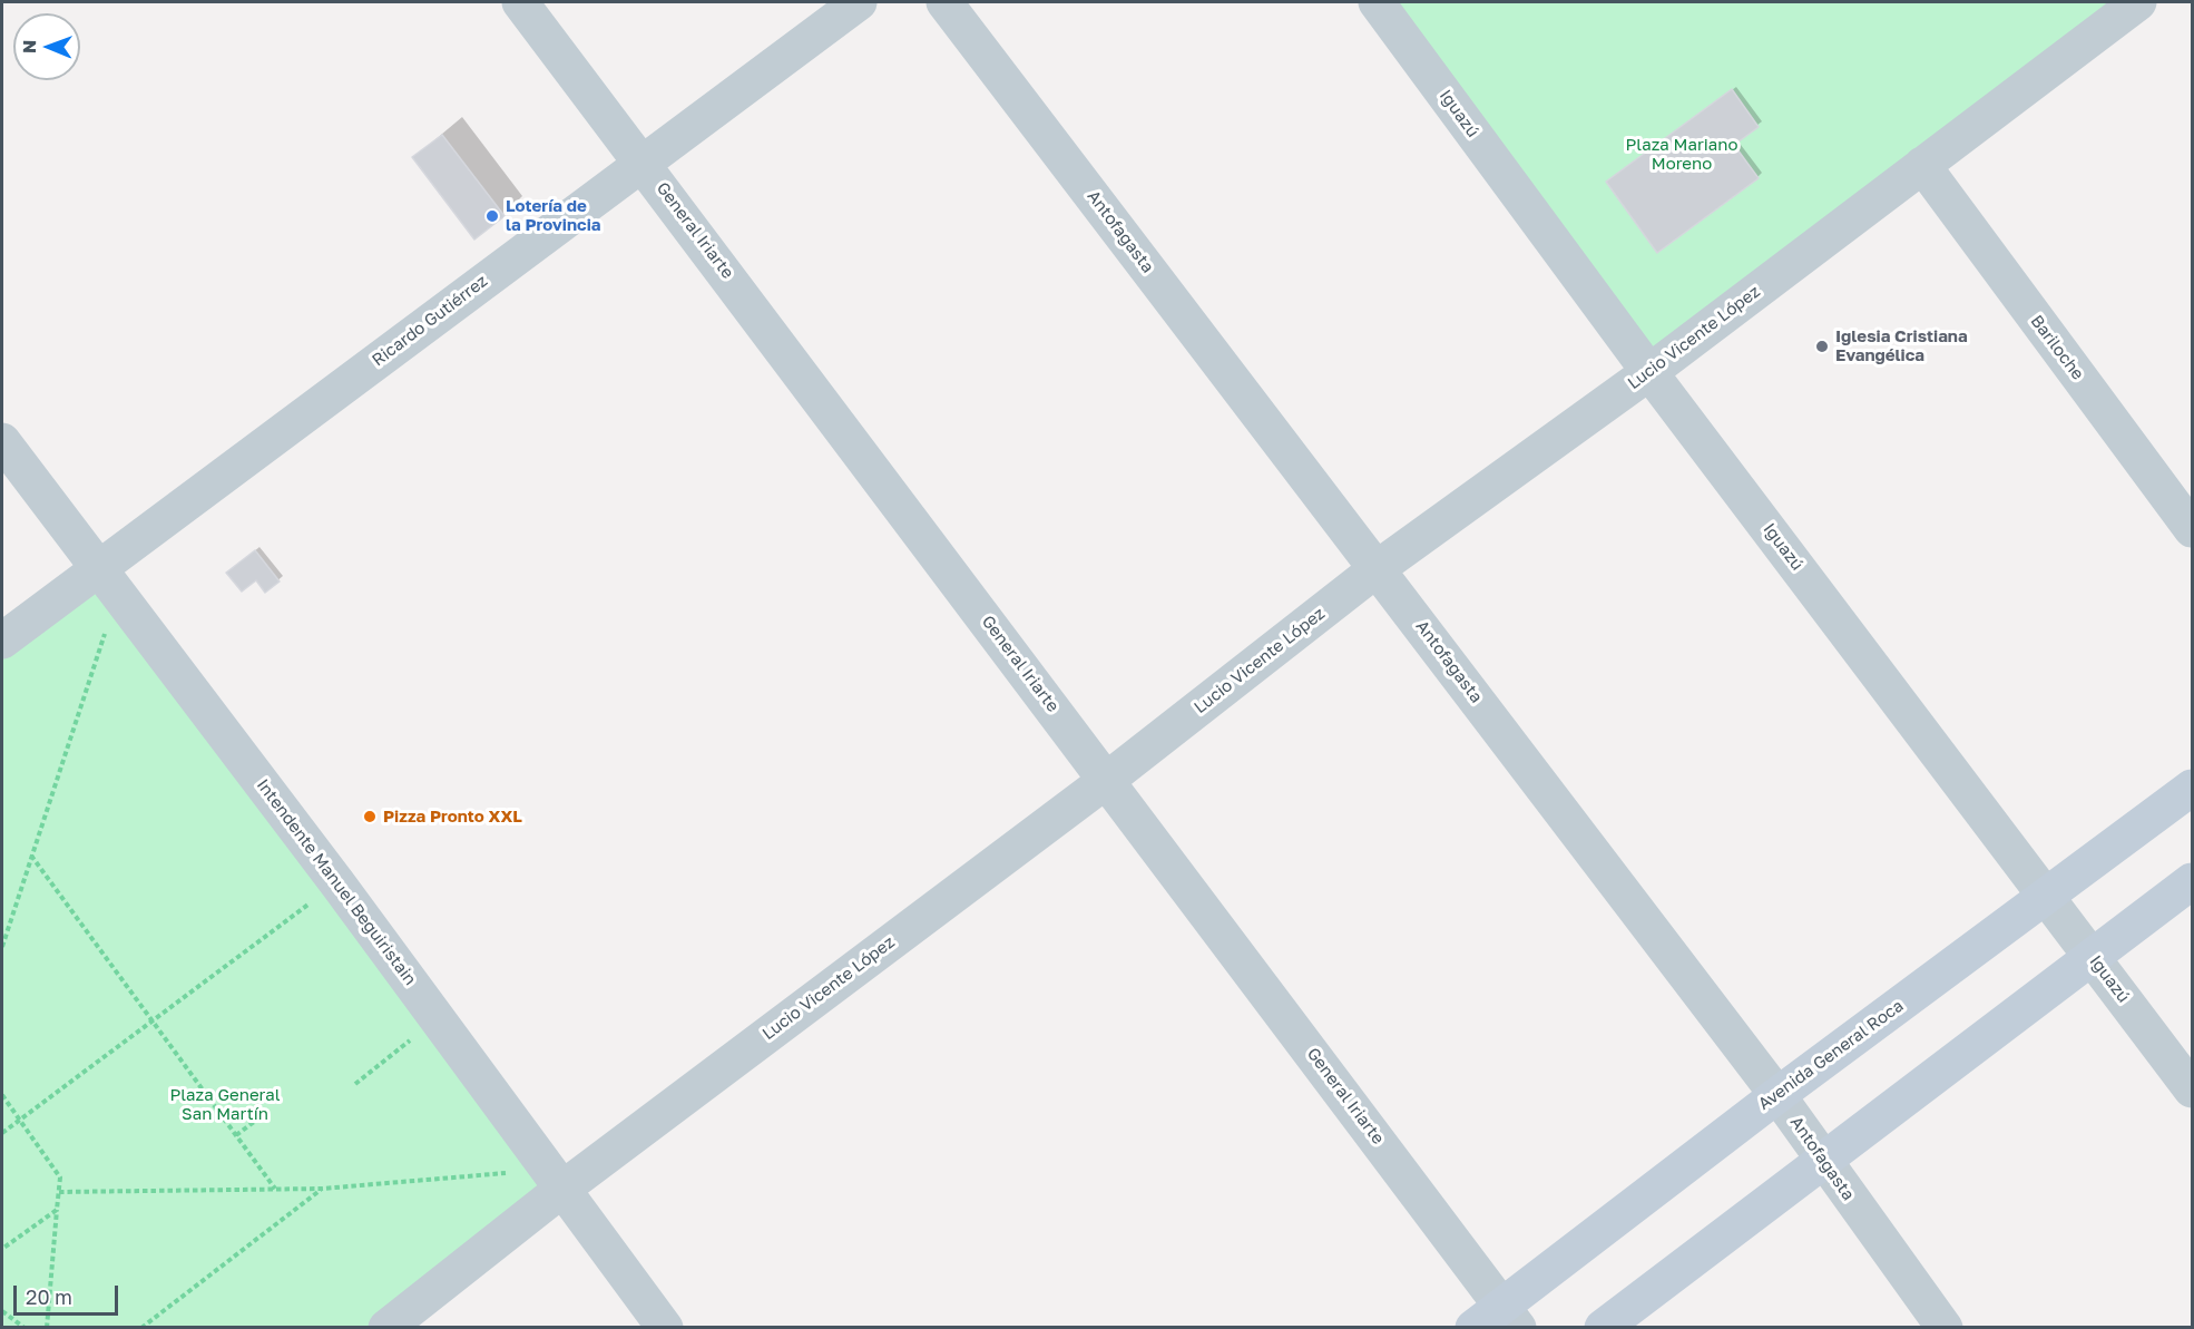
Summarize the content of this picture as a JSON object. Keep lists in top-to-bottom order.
{
  "streets": {
    "main road": ["Avenida General Roca"],
    "street": [
      "Iguazú",
      "General Iriarte",
      "Antofagasta",
      "Ricardo Gutiérrez",
      "Lucio Vicente López",
      "Bariloche",
      "Intendente Manuel Beguiristain"
    ]
  },
  "crossings": [
    ["Iguazú", "Lucio Vicente López"],
    ["Iguazú", "Avenida General Roca"],
    ["General Iriarte", "Ricardo Gutiérrez"],
    ["General Iriarte", "Lucio Vicente López"],
    ["General Iriarte", "Avenida General Roca"],
    ["Antofagasta", "Lucio Vicente López"],
    ["Antofagasta", "Avenida General Roca"],
    ["Ricardo Gutiérrez", "Intendente Manuel Beguiristain"],
    ["Lucio Vicente López", "Bariloche"],
    ["Lucio Vicente López", "Intendente Manuel Beguiristain"]
  ],
  "parks": ["Plaza Mariano Moreno", "Plaza General San Martín"],
  "places": ["Lotería de la Provincia", "Iglesia Cristiana Evangélica", "Pizza Pronto XXL"],
  "scale_bar": "20 m",
  "north": "left"
}
